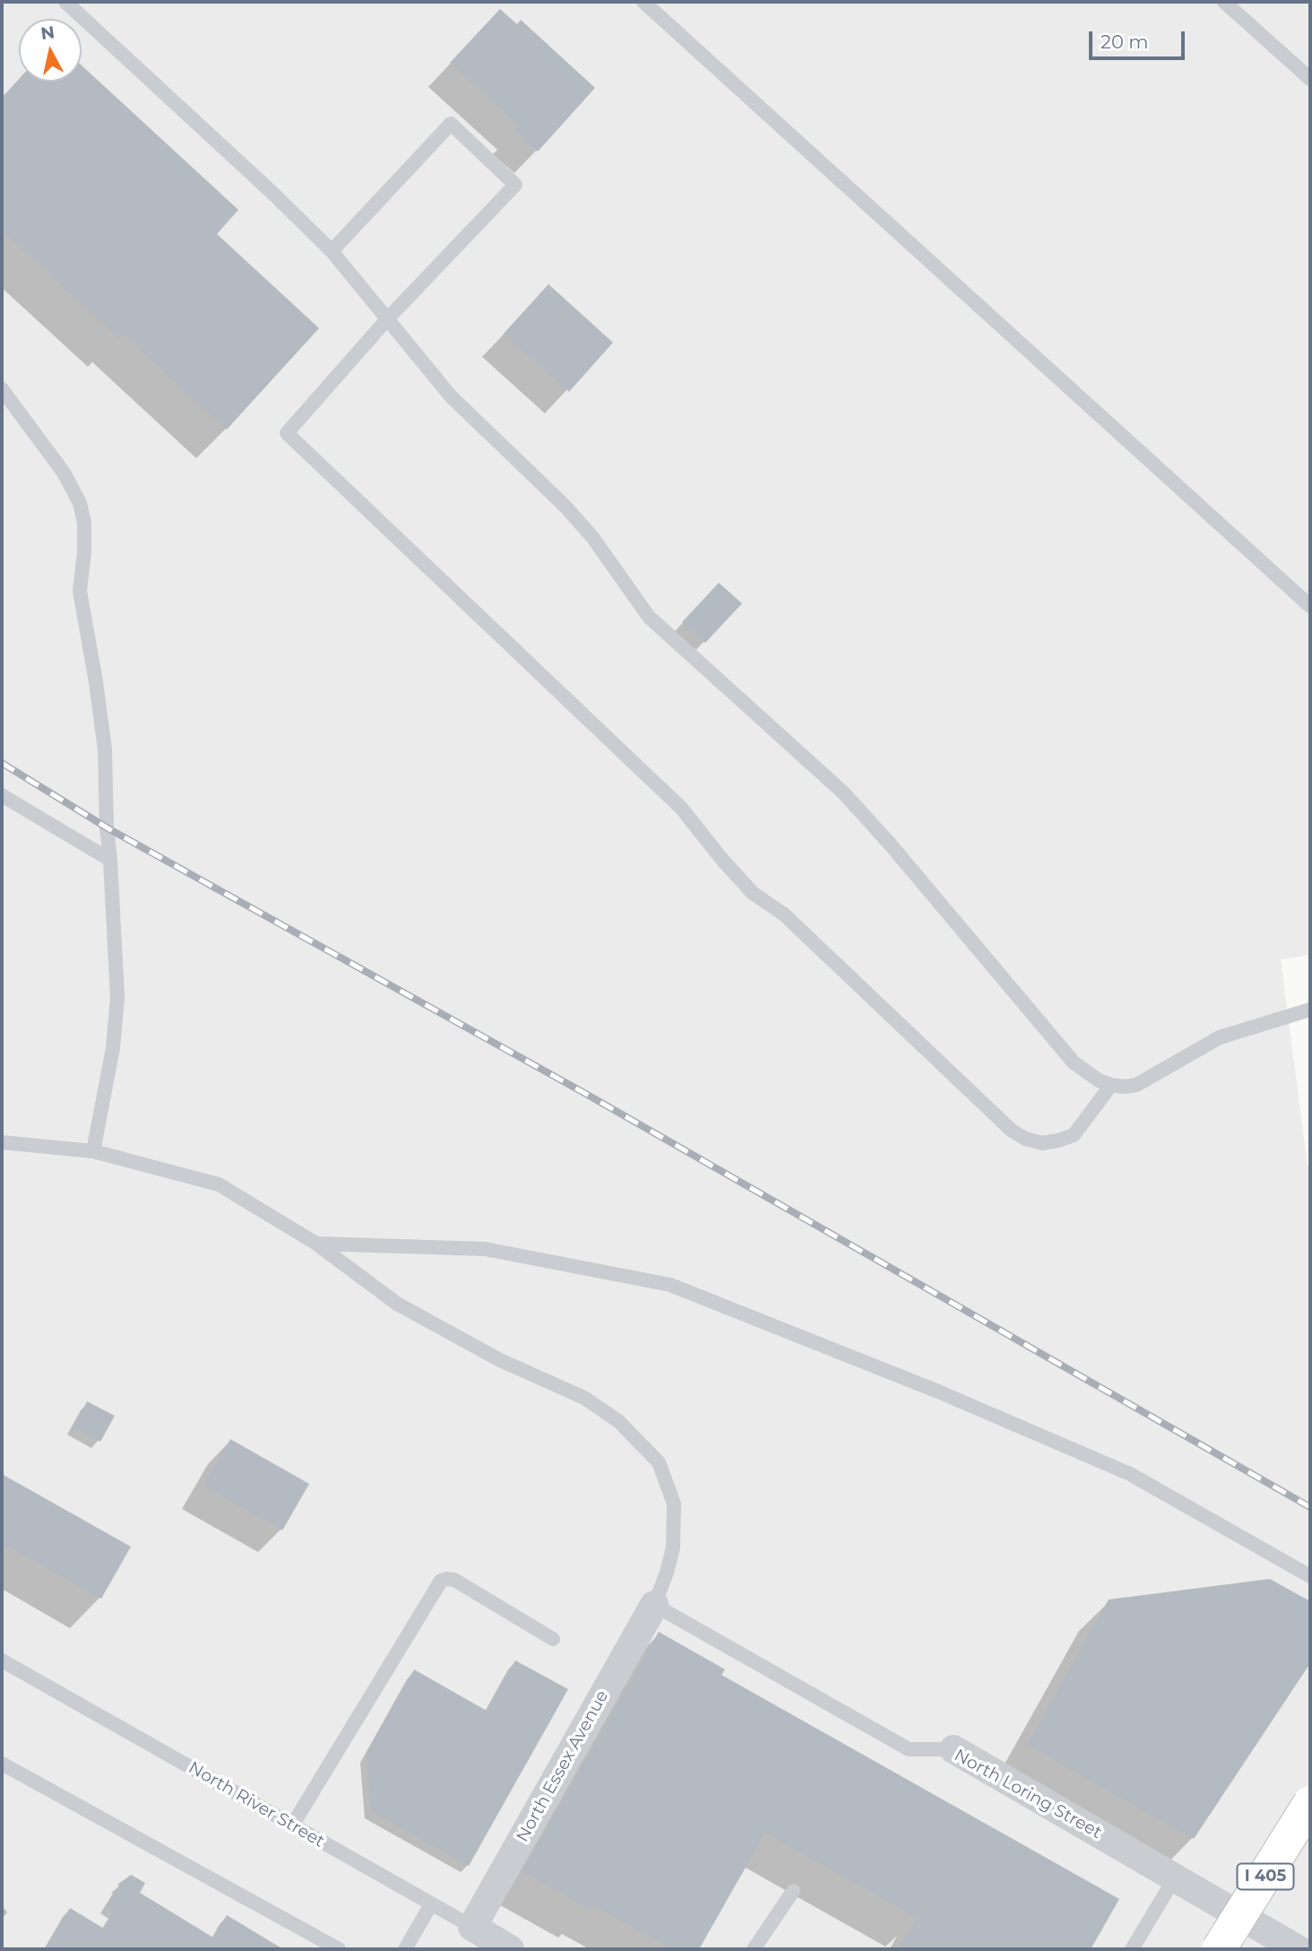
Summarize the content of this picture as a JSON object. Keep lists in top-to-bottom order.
{
  "streets": {
    "highway": ["I 405"],
    "street": ["North Essex Avenue", "North Loring Street", "North River Street"]
  },
  "crossings": [
    ["North Essex Avenue", "North Loring Street"],
    ["North Essex Avenue", "North River Street"]
  ],
  "scale_bar": "20 m",
  "north": "top"
}
